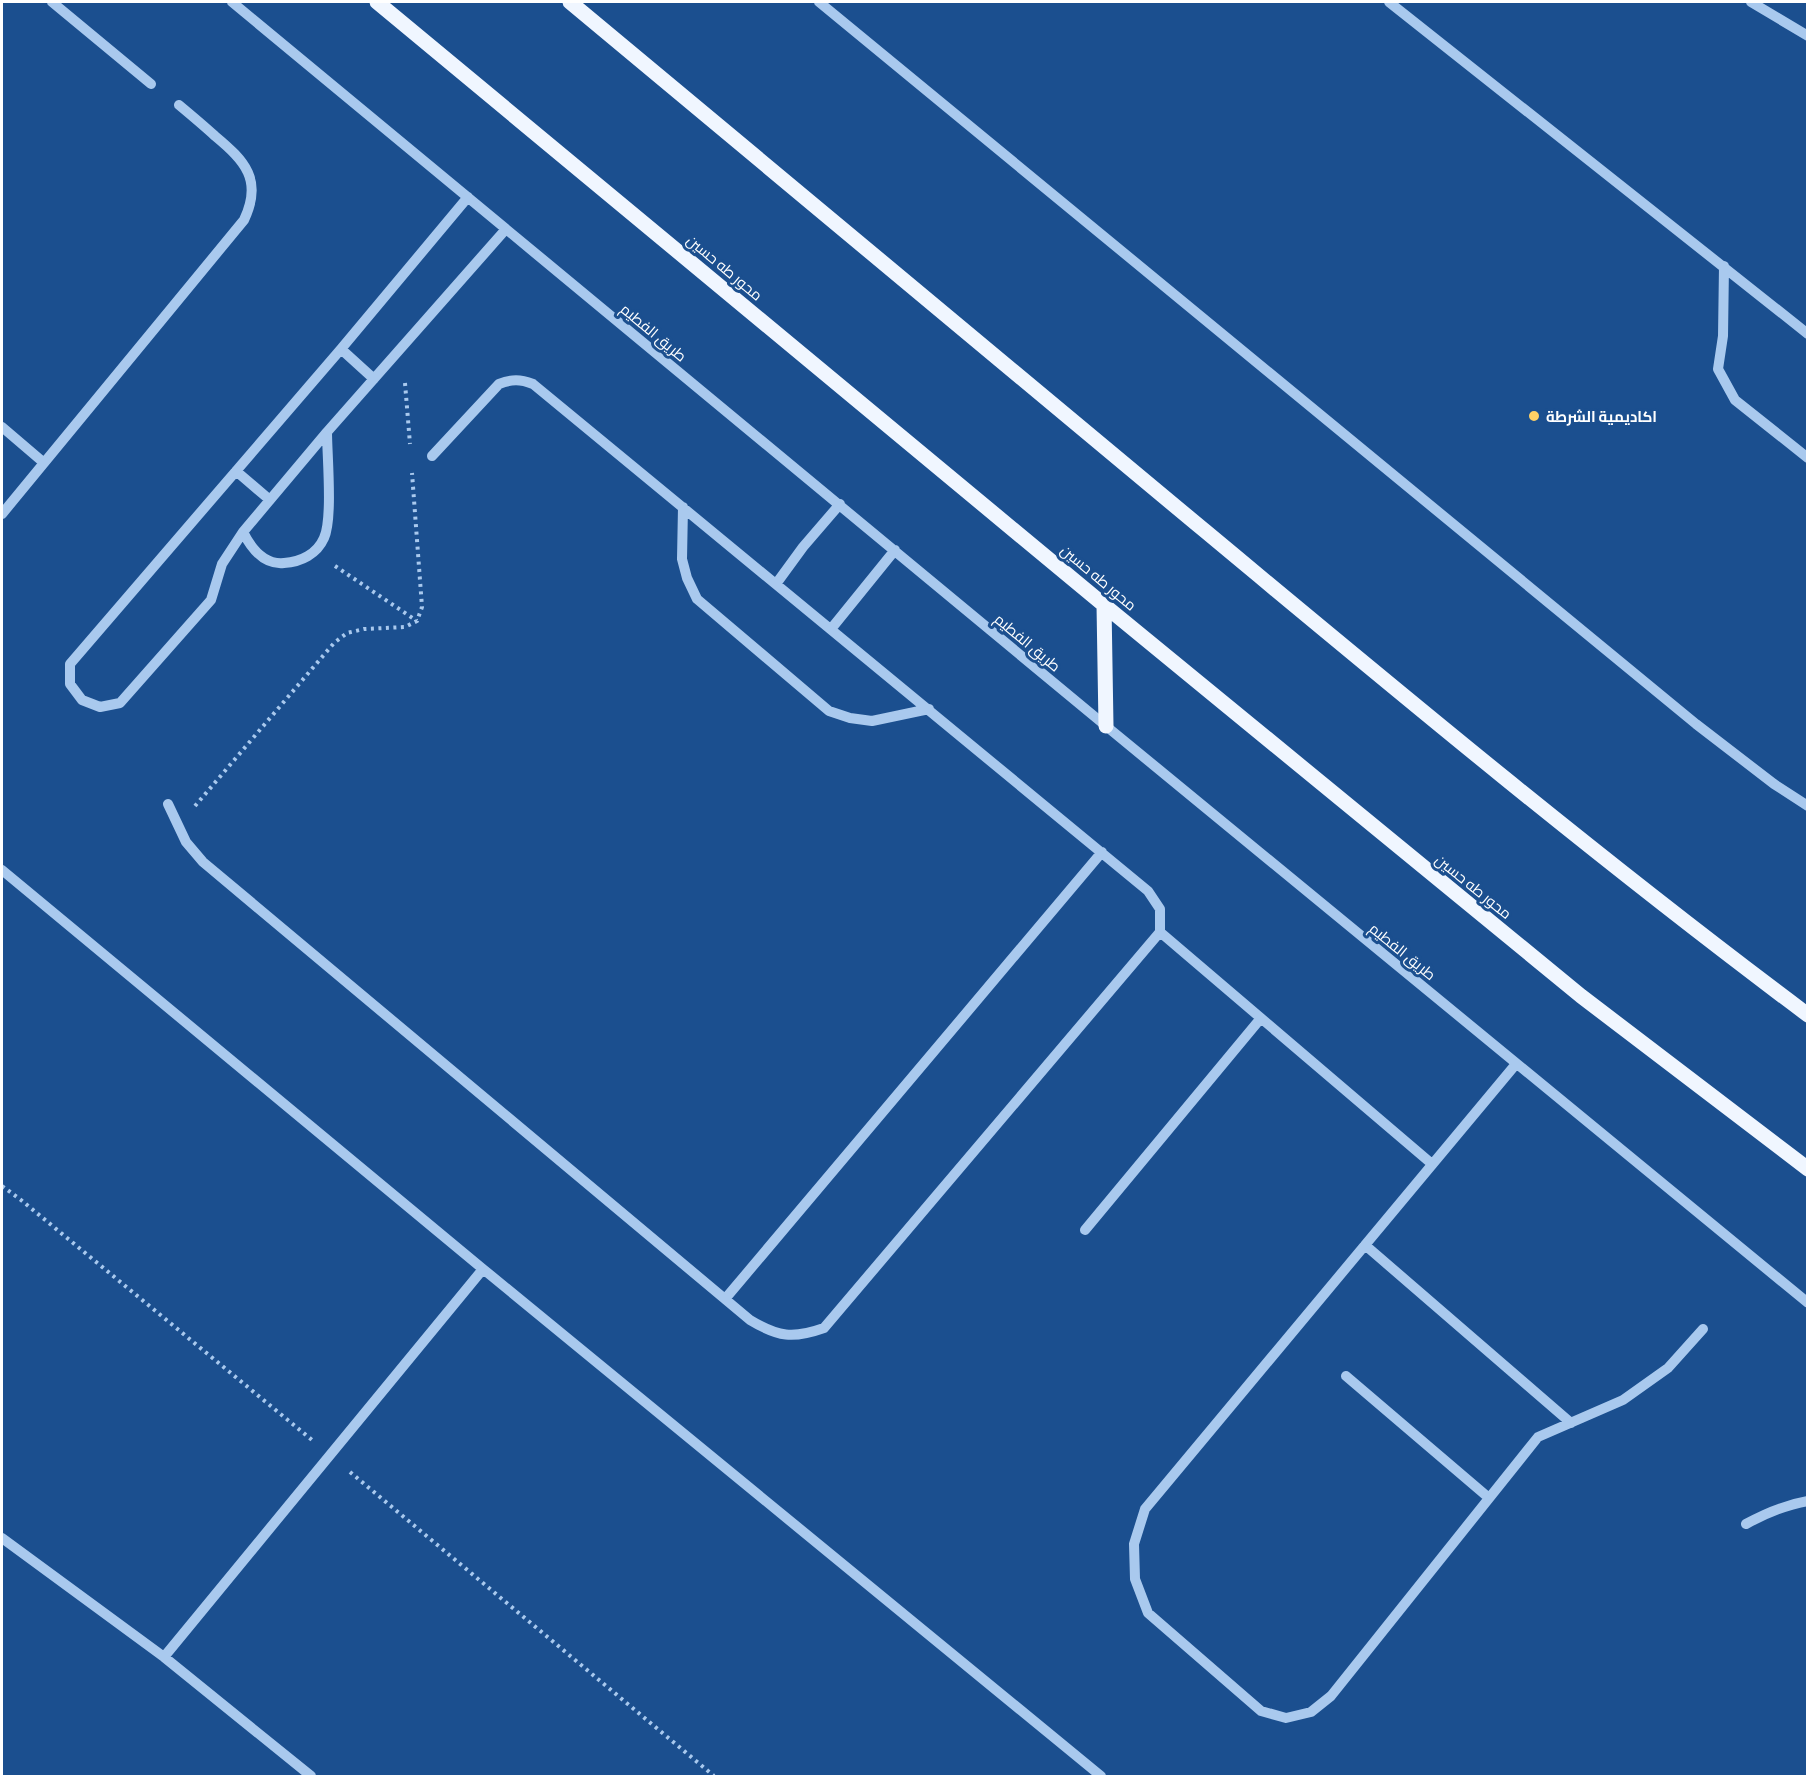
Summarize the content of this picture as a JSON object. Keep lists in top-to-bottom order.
{
  "streets": {
    "main road": ["محور طه حسين"],
    "street": ["طريق الفطيم"]
  },
  "places": ["اكاديمية الشرطة"]
}
